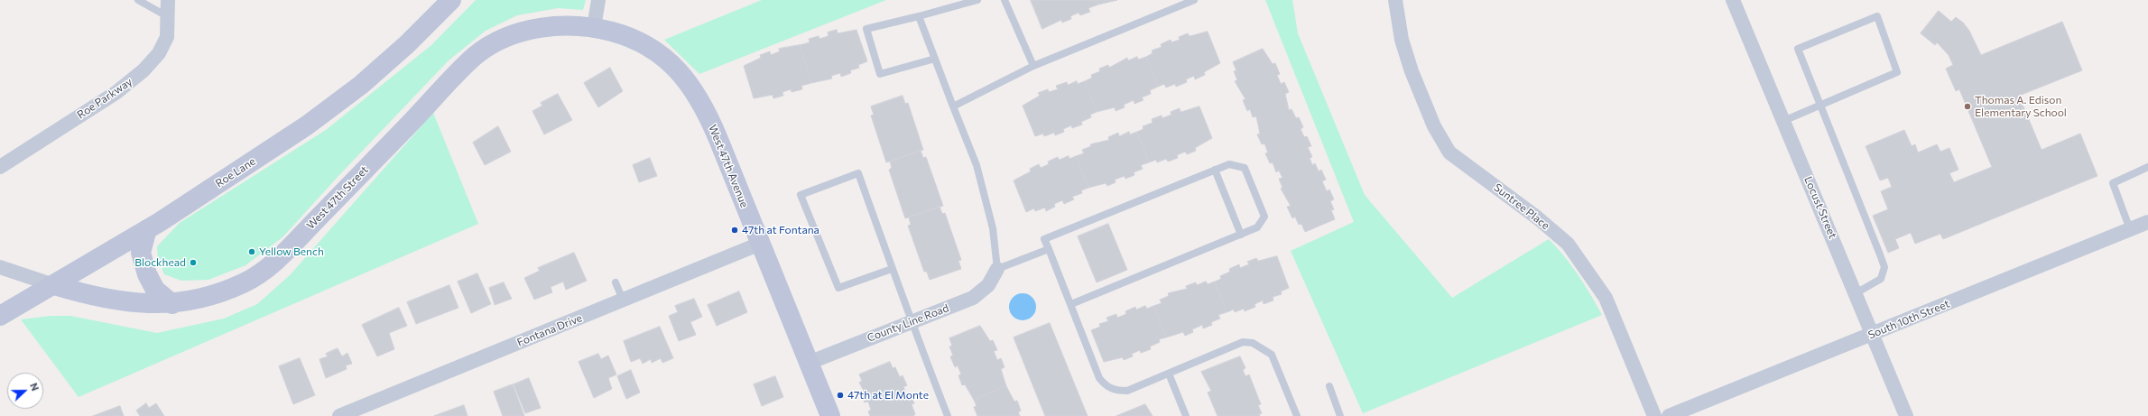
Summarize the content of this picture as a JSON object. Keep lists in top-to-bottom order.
{
  "streets": {
    "street": [
      "Roe Parkway",
      "West 47th Avenue",
      "Roe Lane",
      "West 47th Street",
      "Suntree Place",
      "Locust Street",
      "South 10th Street",
      "County Line Road",
      "Fontana Drive"
    ]
  },
  "crossings": [
    ["West 47th Avenue", "West 47th Street"],
    ["West 47th Avenue", "County Line Road"],
    ["West 47th Avenue", "Fontana Drive"],
    ["Roe Lane", "West 47th Street"],
    ["Locust Street", "South 10th Street"]
  ],
  "places": [
    "Thomas A. Edison Elementary School",
    "47th at Fontana",
    "Yellow Bench",
    "Blockhead",
    "47th at El Monte"
  ],
  "north": "right"
}
